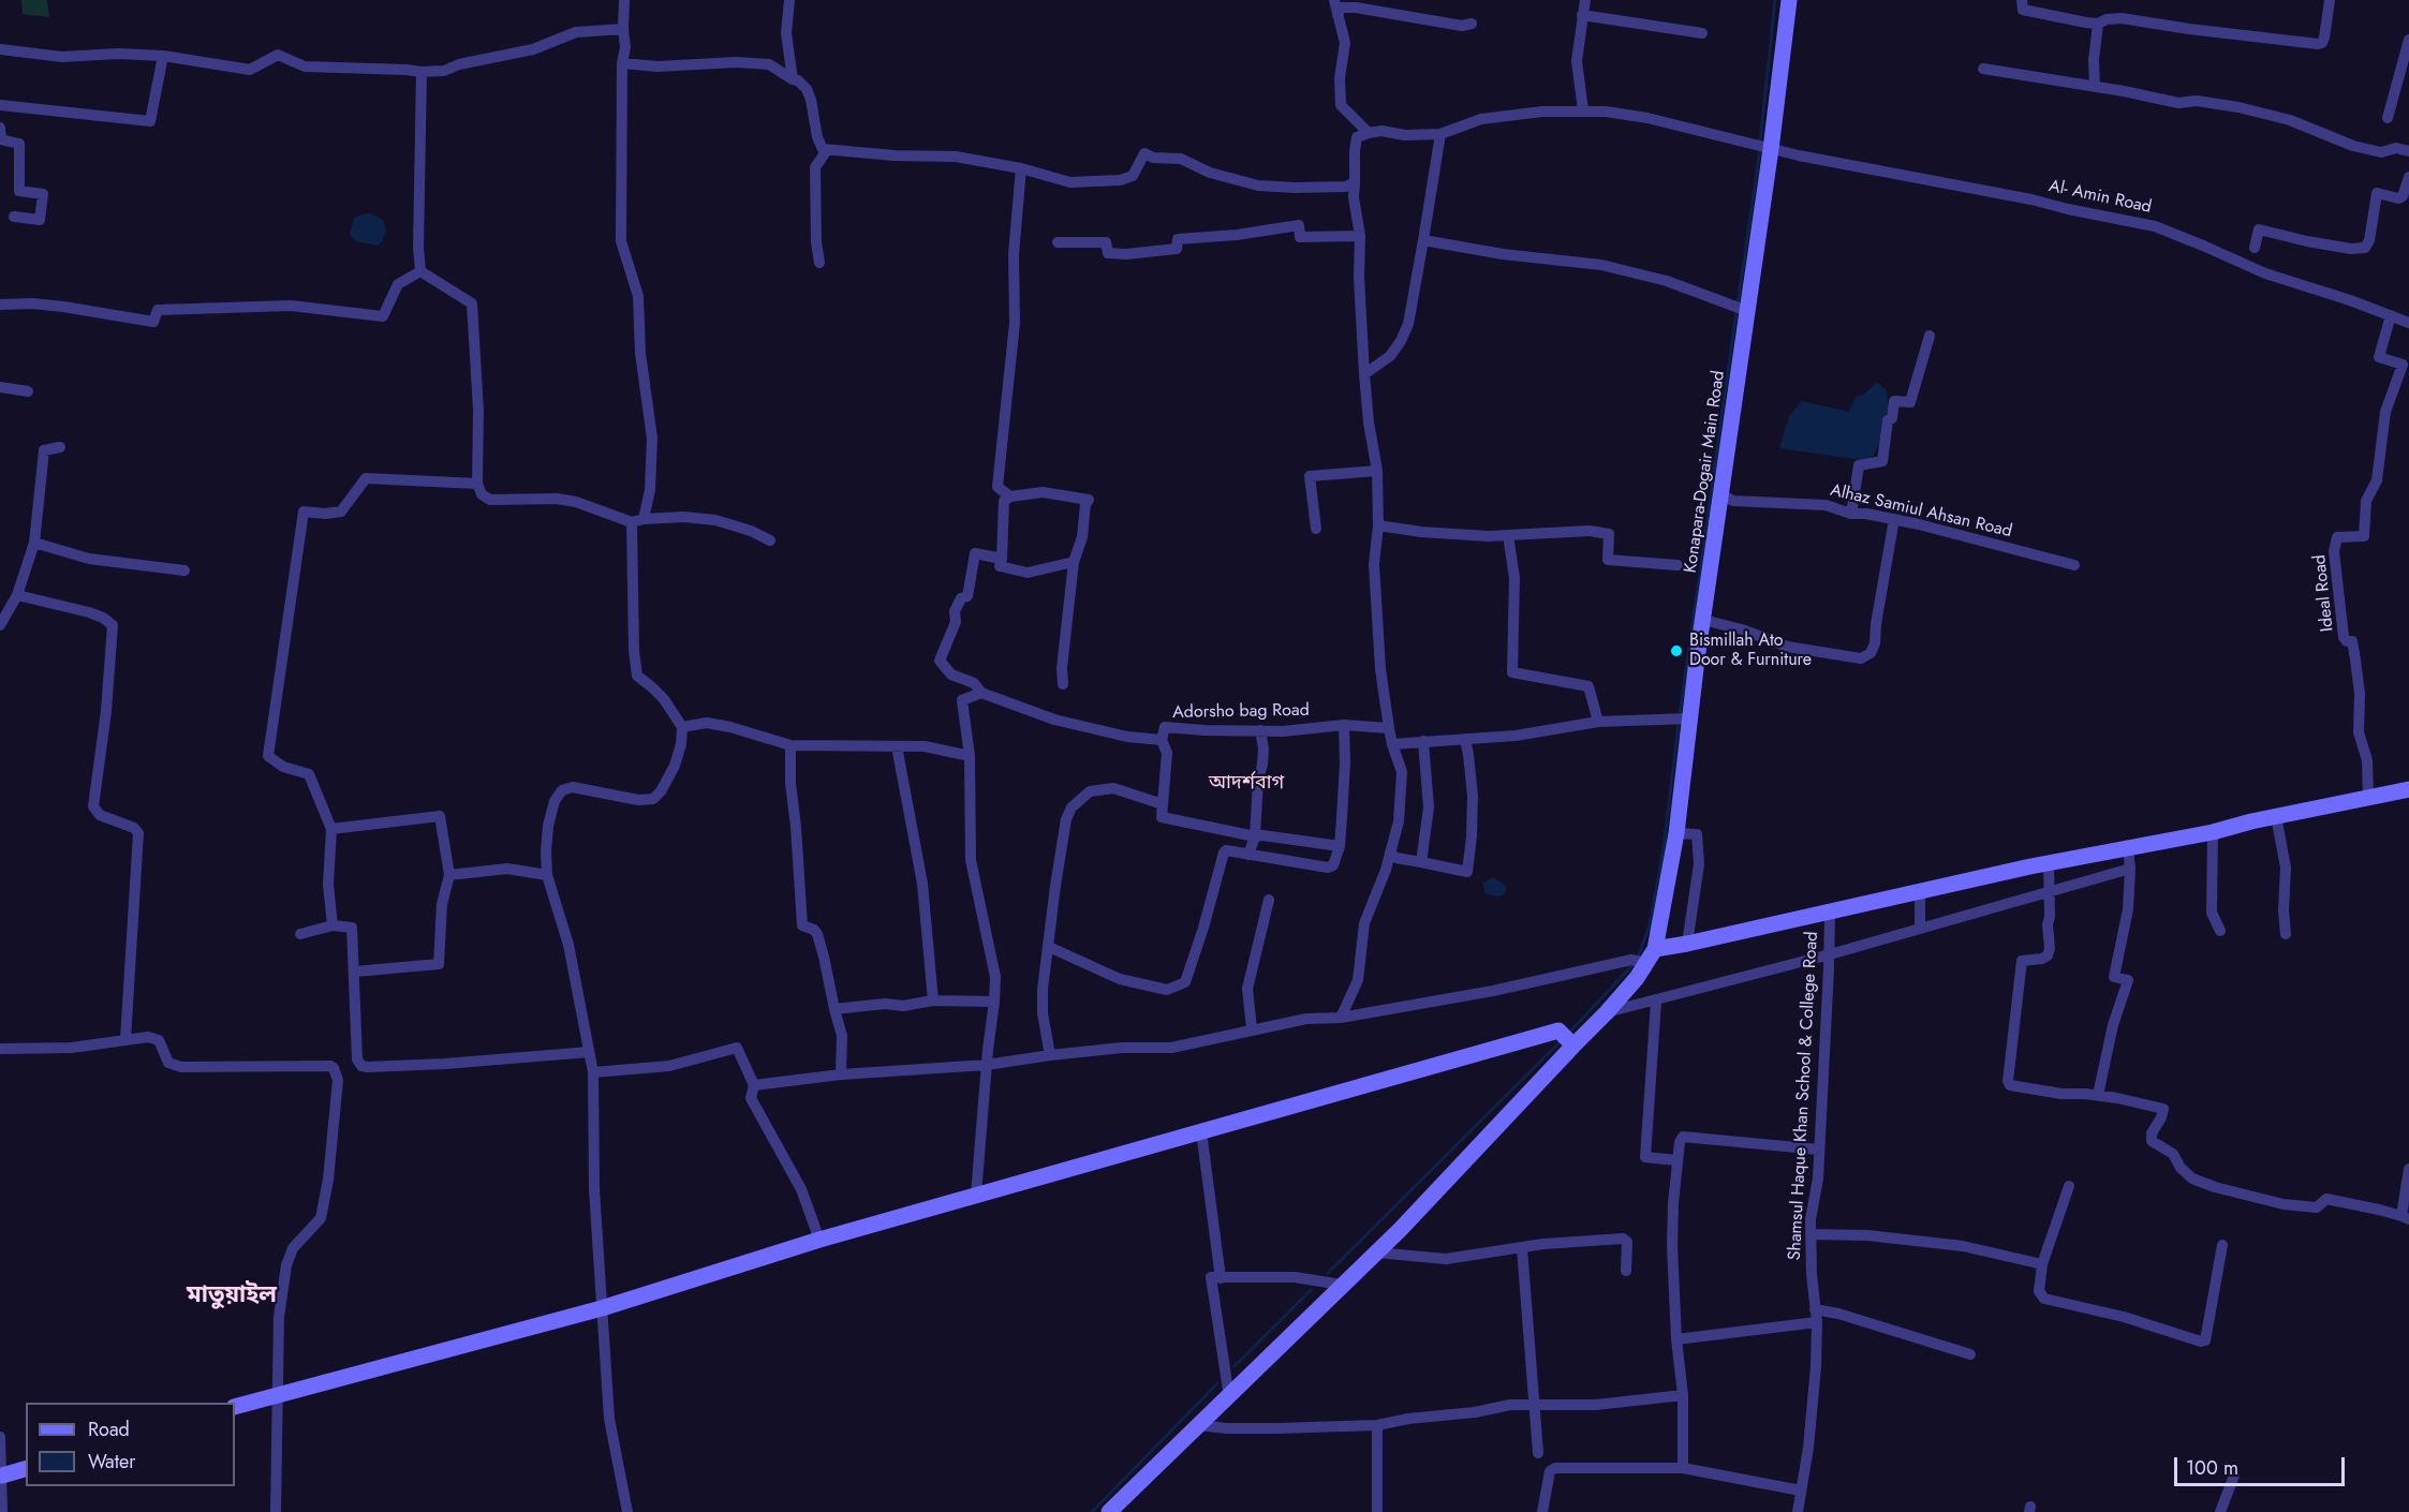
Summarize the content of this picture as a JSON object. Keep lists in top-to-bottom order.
{
  "streets": {
    "street": [
      "Al- Amin Road",
      "Konapara-Dogair Main Road",
      "Alhaz Samiul Ahsan Road",
      "Ideal Road",
      "Adorsho bag Road",
      "Shamsul Haque Khan School & College Road"
    ]
  },
  "crossings": [
    ["Al- Amin Road", "Konapara-Dogair Main Road"],
    ["Al- Amin Road", "Ideal Road"],
    ["Konapara-Dogair Main Road", "Alhaz Samiul Ahsan Road"]
  ],
  "districts": ["আদর্শবাগ", "মাতুয়াইল"],
  "places": ["Bismillah Ato Door & Furniture"],
  "legend": ["Road", "Water"],
  "scale_bar": "100 m"
}
